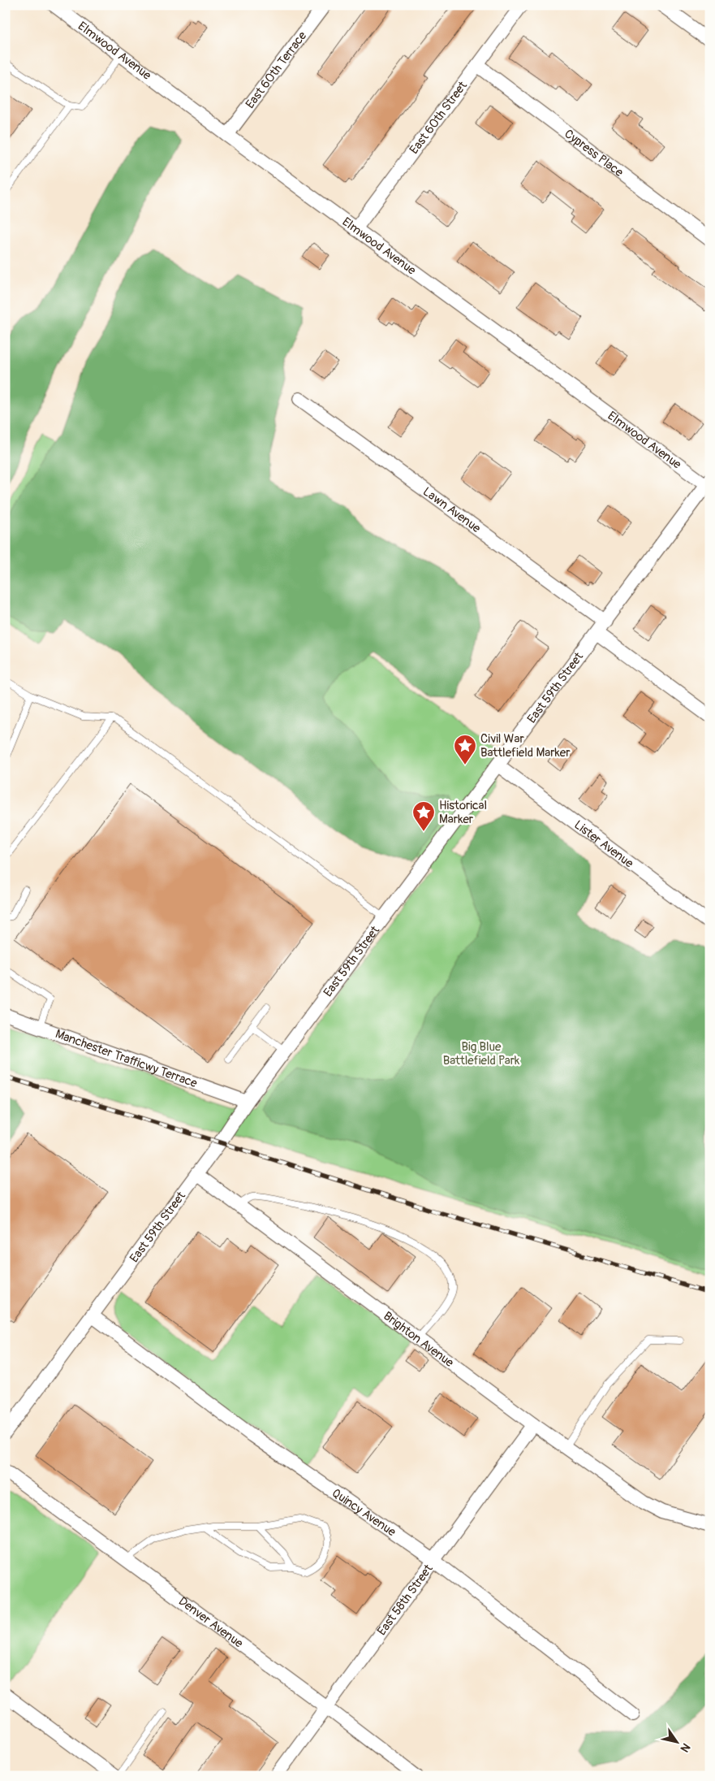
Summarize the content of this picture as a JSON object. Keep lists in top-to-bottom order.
{
  "streets": {
    "street": [
      "Elmwood Avenue",
      "East 60th Terrace",
      "East 60th Street",
      "Cypress Place",
      "Lawn Avenue",
      "East 59th Street",
      "Lister Avenue",
      "Manchester Trafficwy Terrace",
      "Brighton Avenue",
      "Quincy Avenue",
      "East 58th Street",
      "Denver Avenue"
    ]
  },
  "crossings": [
    ["Elmwood Avenue", "East 60th Terrace"],
    ["Elmwood Avenue", "East 60th Street"],
    ["Elmwood Avenue", "East 59th Street"],
    ["East 60th Street", "Cypress Place"],
    ["Lawn Avenue", "East 59th Street"],
    ["East 59th Street", "Lister Avenue"],
    ["East 59th Street", "Manchester Trafficwy Terrace"],
    ["East 59th Street", "Brighton Avenue"],
    ["East 59th Street", "Quincy Avenue"],
    ["Brighton Avenue", "East 58th Street"],
    ["Quincy Avenue", "East 58th Street"],
    ["East 58th Street", "Denver Avenue"]
  ],
  "parks": ["Big Blue Battlefield Park"],
  "places": {
    "place": ["Civil War Battlefield Marker", "Historical Marker"]
  },
  "north": "bottom right"
}
